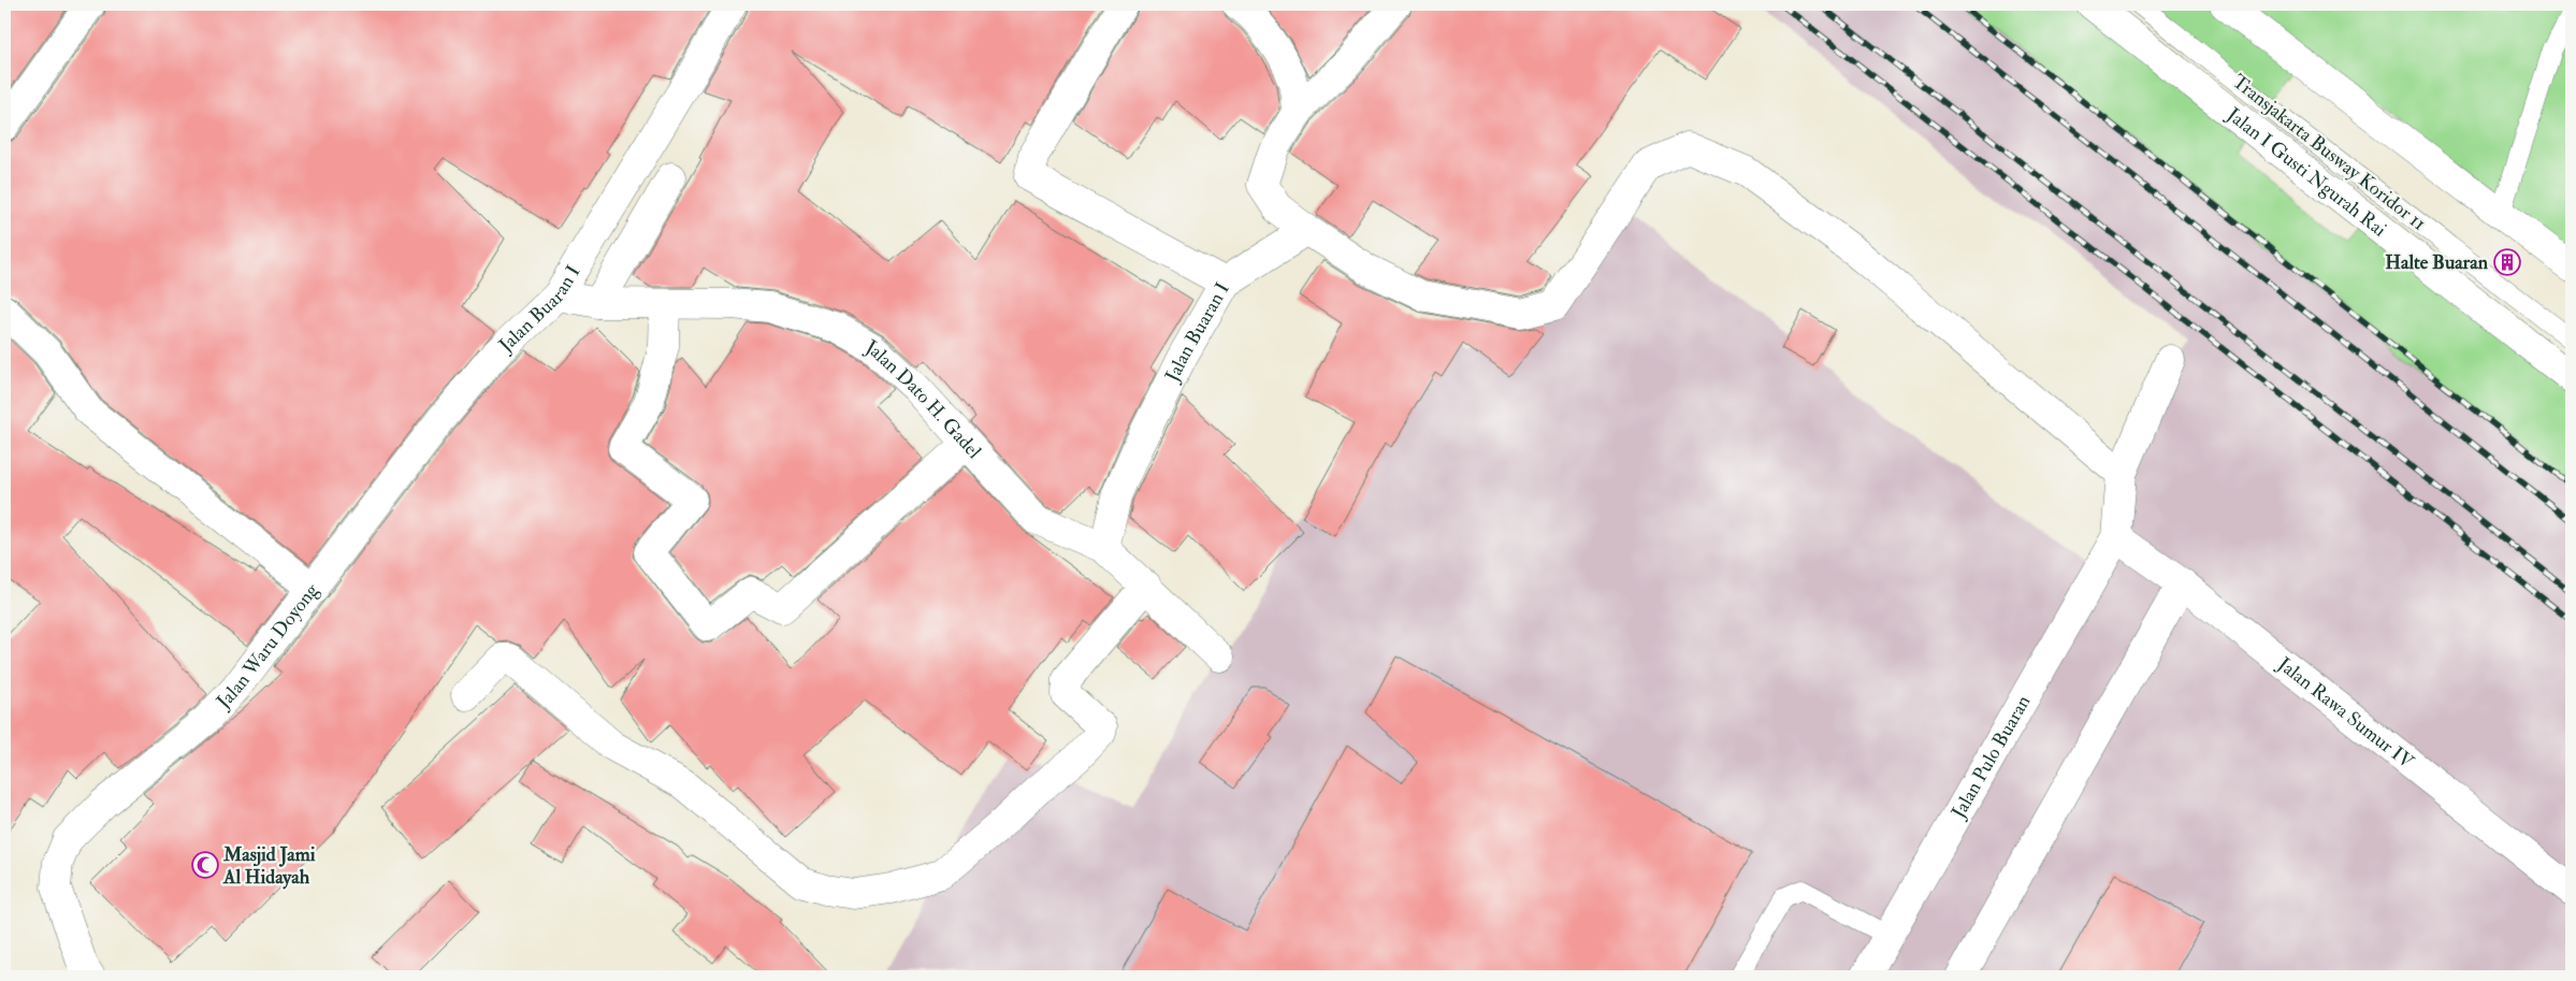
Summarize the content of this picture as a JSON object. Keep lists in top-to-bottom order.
{
  "streets": {
    "street": [
      "Jalan I Gusti Ngurah Rai",
      "Jalan Buaran I",
      "Jalan Dato H. Gadel",
      "Jalan Waru Doyong",
      "Jalan Rawa Sumur IV",
      "Jalan Pulo Buaran"
    ],
    "lane": ["Transjakarta Busway Koridor 11"]
  },
  "crossings": [
    ["Jalan Buaran I", "Jalan Dato H. Gadel"],
    ["Jalan Buaran I", "Jalan Waru Doyong"],
    ["Jalan Rawa Sumur IV", "Jalan Pulo Buaran"]
  ],
  "places": {
    "building": ["Halte Buaran"],
    "mosque": ["Masjid Jami Al Hidayah"]
  }
}
